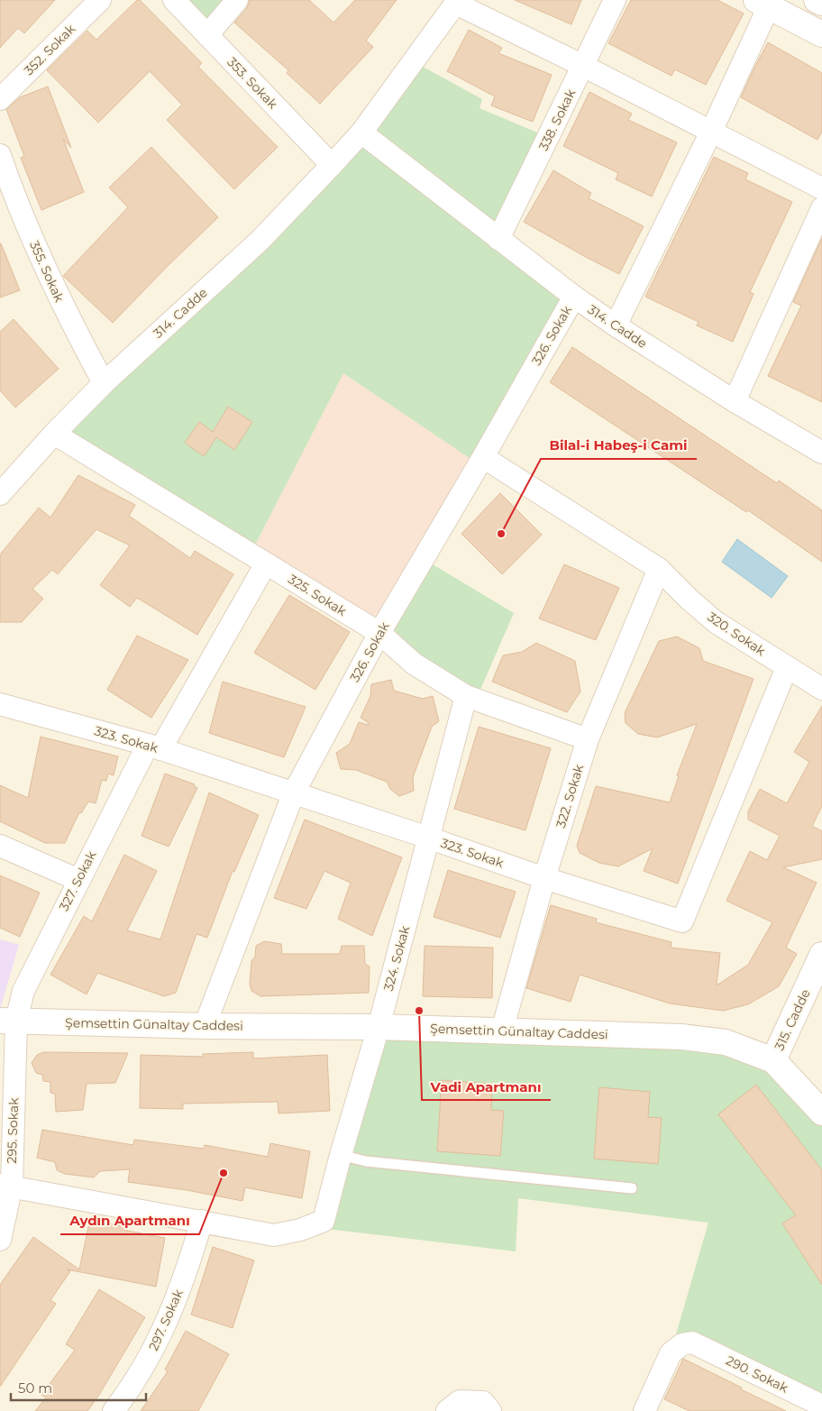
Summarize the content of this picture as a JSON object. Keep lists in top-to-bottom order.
{
  "streets": {
    "street": [
      "352. Sokak",
      "353. Sokak",
      "338. Sokak",
      "355. Sokak",
      "314. Cadde",
      "326. Sokak",
      "325. Sokak",
      "320. Sokak",
      "323. Sokak",
      "322. Sokak",
      "327. Sokak",
      "324. Sokak",
      "315. Cadde",
      "Şemsettin Günaltay Caddesi",
      "295. Sokak",
      "297. Sokak",
      "290. Sokak"
    ]
  },
  "crossings": [
    ["353. Sokak", "314. Cadde"],
    ["338. Sokak", "314. Cadde"],
    ["355. Sokak", "314. Cadde"],
    ["314. Cadde", "326. Sokak"],
    ["314. Cadde", "325. Sokak"],
    ["326. Sokak", "325. Sokak"],
    ["326. Sokak", "320. Sokak"],
    ["326. Sokak", "323. Sokak"],
    ["326. Sokak", "Şemsettin Günaltay Caddesi"],
    ["325. Sokak", "322. Sokak"],
    ["325. Sokak", "327. Sokak"],
    ["325. Sokak", "324. Sokak"],
    ["320. Sokak", "323. Sokak"],
    ["320. Sokak", "322. Sokak"],
    ["323. Sokak", "322. Sokak"],
    ["323. Sokak", "327. Sokak"],
    ["323. Sokak", "324. Sokak"],
    ["322. Sokak", "Şemsettin Günaltay Caddesi"],
    ["327. Sokak", "Şemsettin Günaltay Caddesi"],
    ["327. Sokak", "295. Sokak"],
    ["324. Sokak", "Şemsettin Günaltay Caddesi"],
    ["324. Sokak", "297. Sokak"],
    ["315. Cadde", "Şemsettin Günaltay Caddesi"],
    ["Şemsettin Günaltay Caddesi", "295. Sokak"]
  ],
  "places": ["Bilal-i Habeş-i Cami", "Vadi Apartmanı", "Aydın Apartmanı"],
  "scale_bar": "50 m"
}
